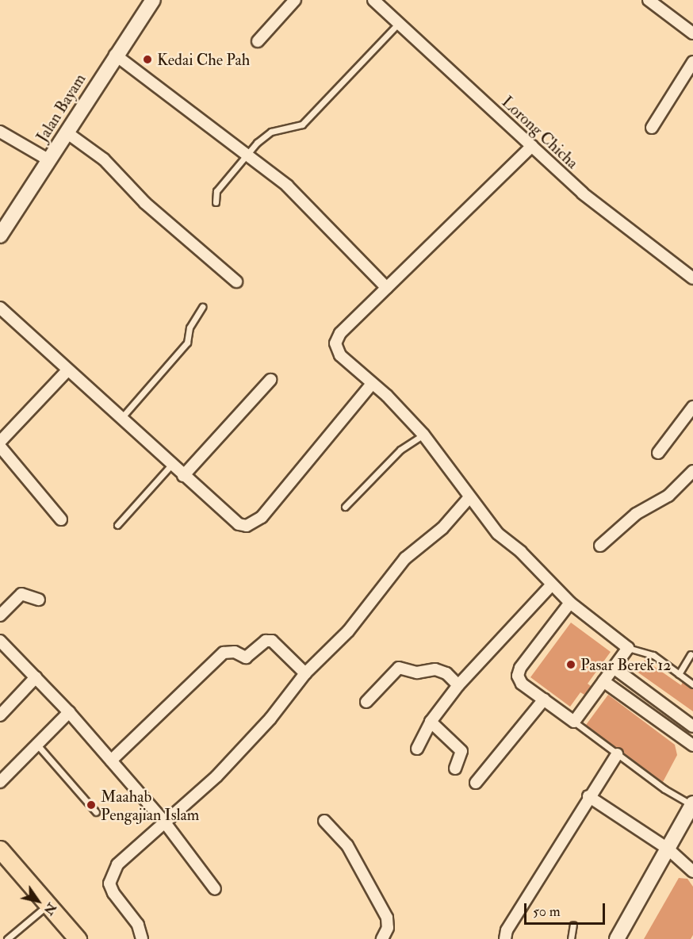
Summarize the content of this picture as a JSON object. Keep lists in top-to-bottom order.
{
  "streets": {
    "main road": ["Jalan Bayam"],
    "street": ["Lorong Chicha"]
  },
  "places": ["Kedai Che Pah", "Pasar Berek 12", "Maahab Pengajian Islam"],
  "scale_bar": "50 m",
  "north": "bottom right"
}
